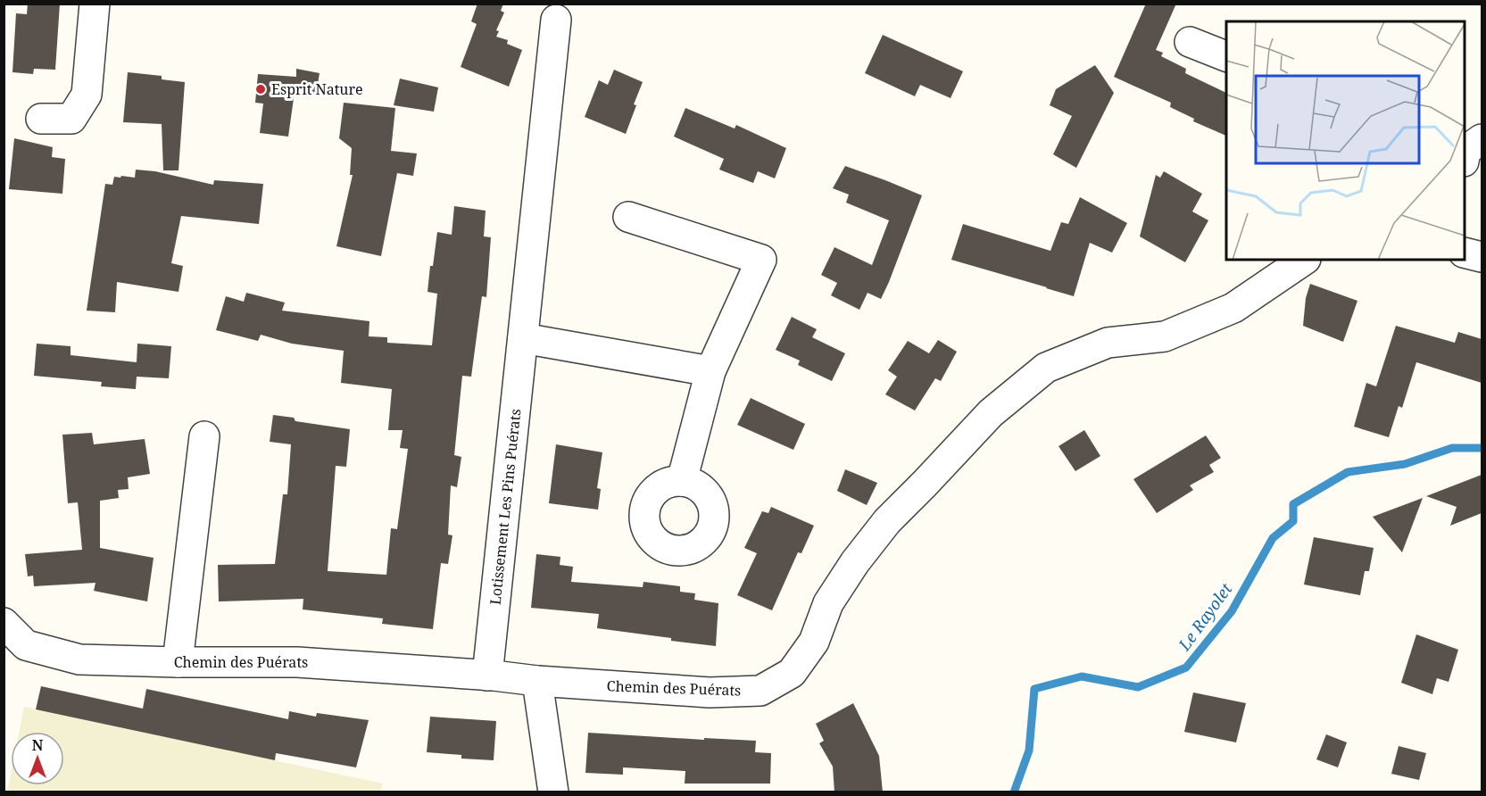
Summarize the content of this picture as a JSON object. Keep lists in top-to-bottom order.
{
  "streets": {
    "street": ["Lotissement Les Pins Puérats", "Chemin des Puérats"]
  },
  "crossings": [
    ["Lotissement Les Pins Puérats", "Chemin des Puérats"]
  ],
  "water": ["Le Rayolet"],
  "places": ["Esprit Nature"],
  "north": "top"
}
